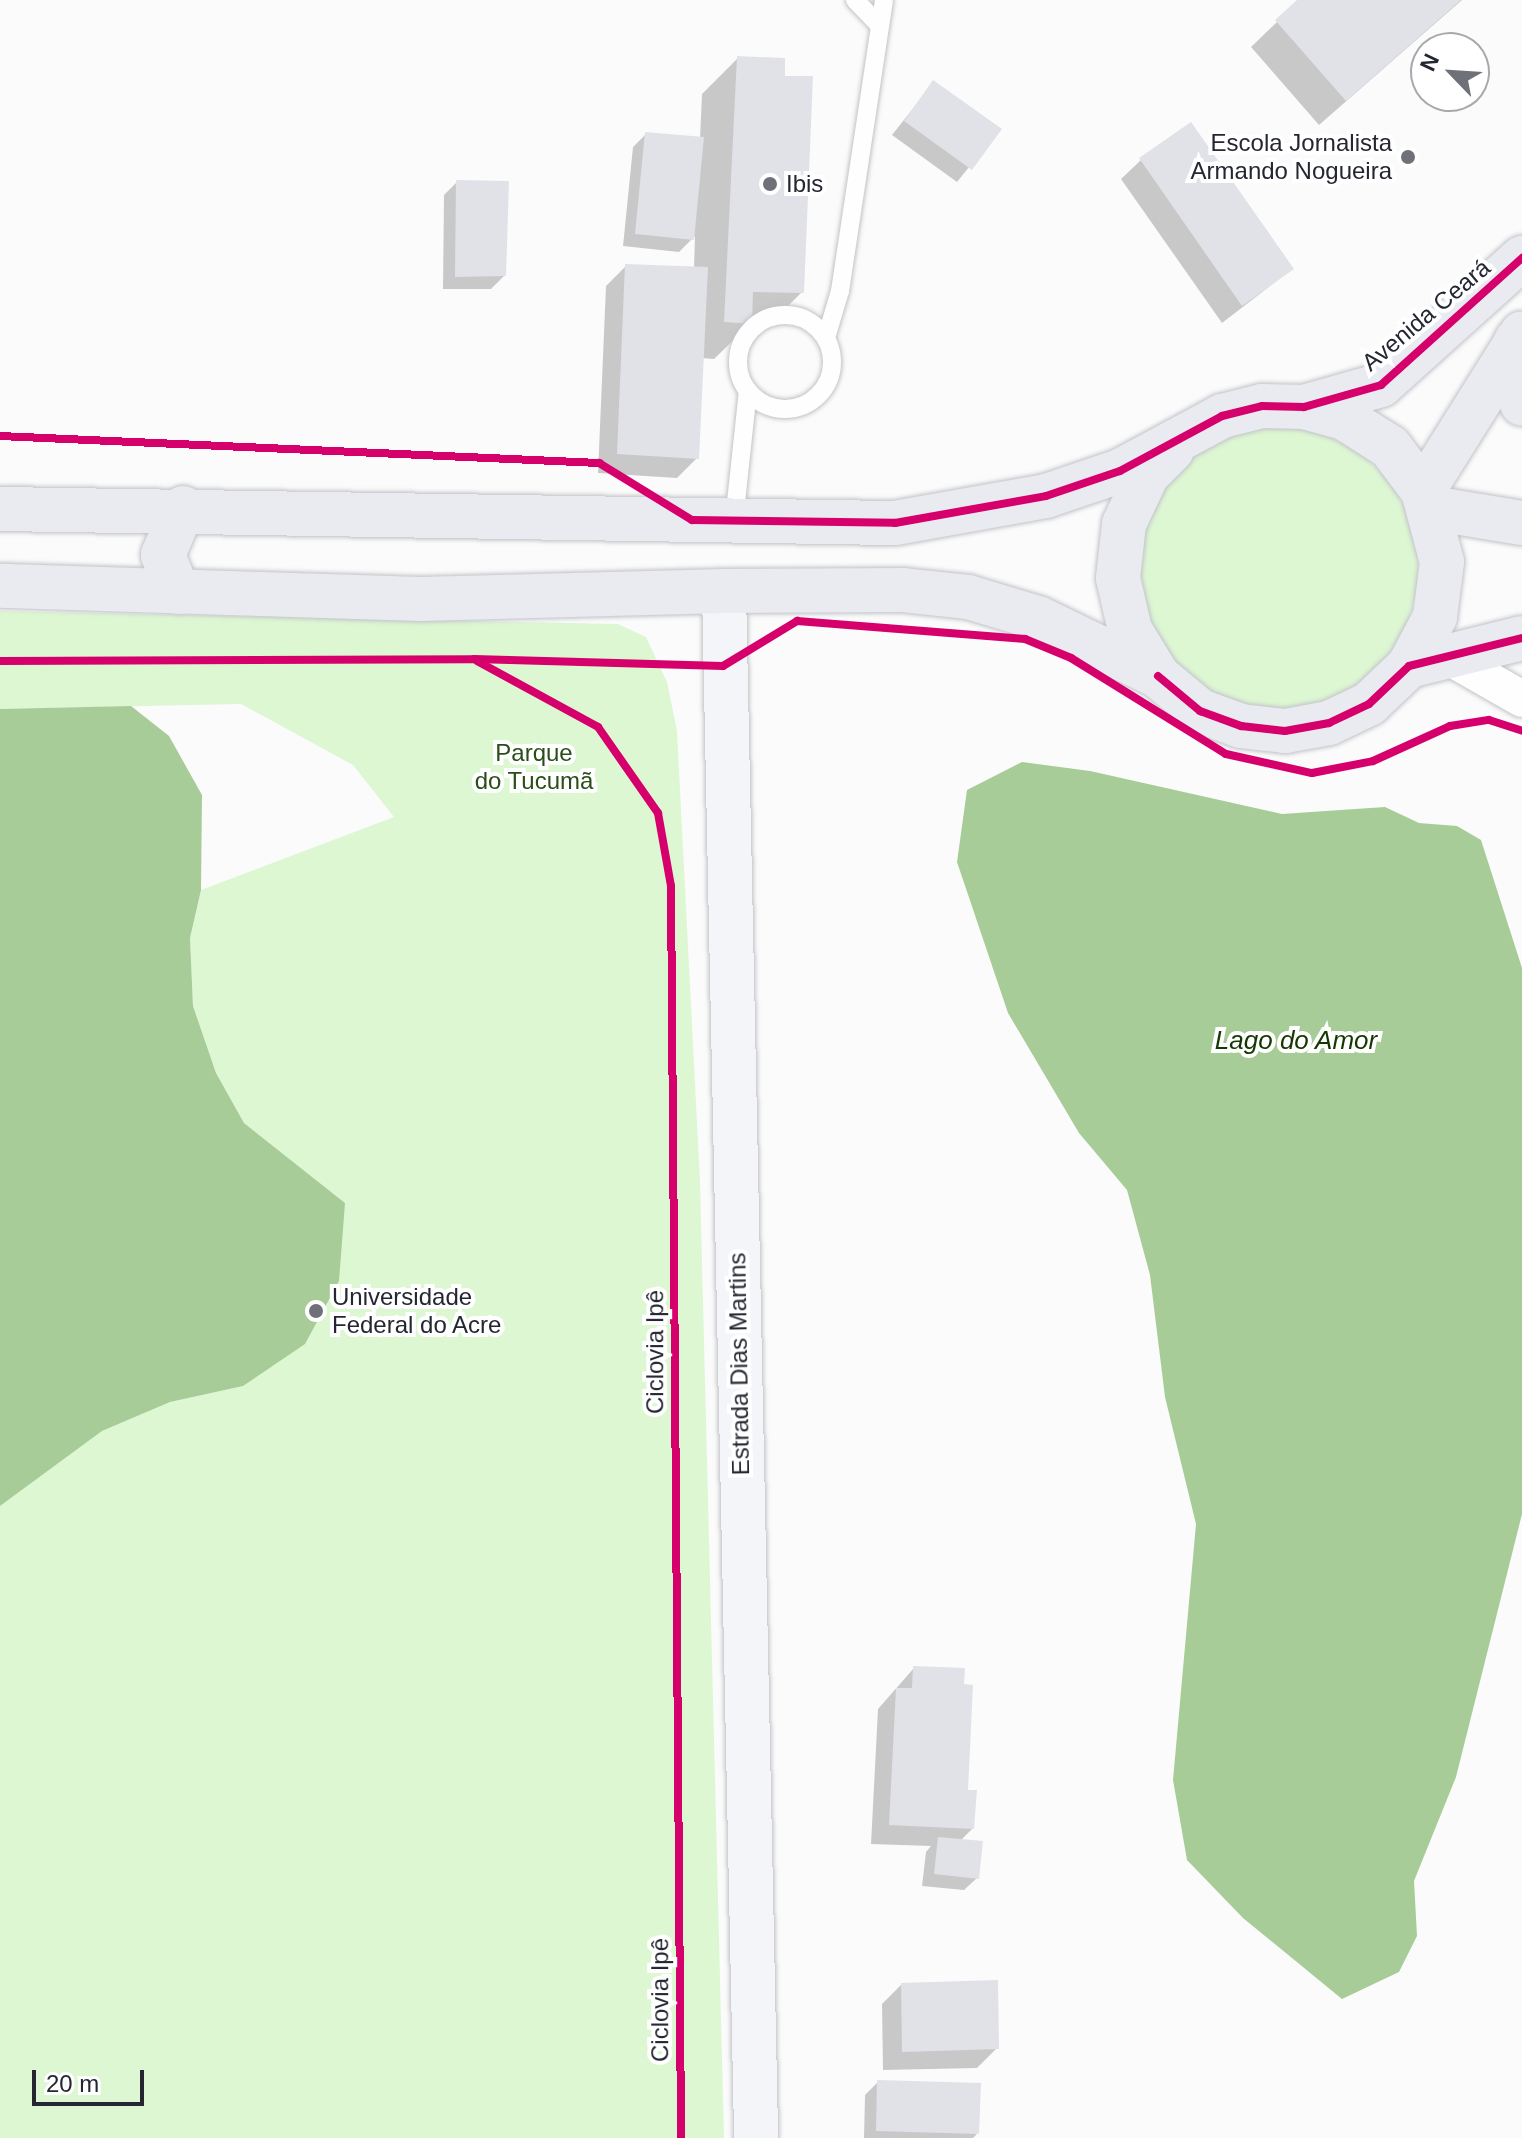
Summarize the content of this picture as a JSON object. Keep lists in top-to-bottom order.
{
  "streets": {
    "main road": ["Avenida Ceará"],
    "street": ["Estrada Dias Martins"],
    "cycle path": ["Ciclovia Ipê"]
  },
  "water": ["Lago do Amor"],
  "parks": ["Parque do Tucumã"],
  "places": ["Escola Jornalista Armando Nogueira", "Ibis", "Universidade Federal do Acre"],
  "scale_bar": "20 m",
  "north": "top left"
}
